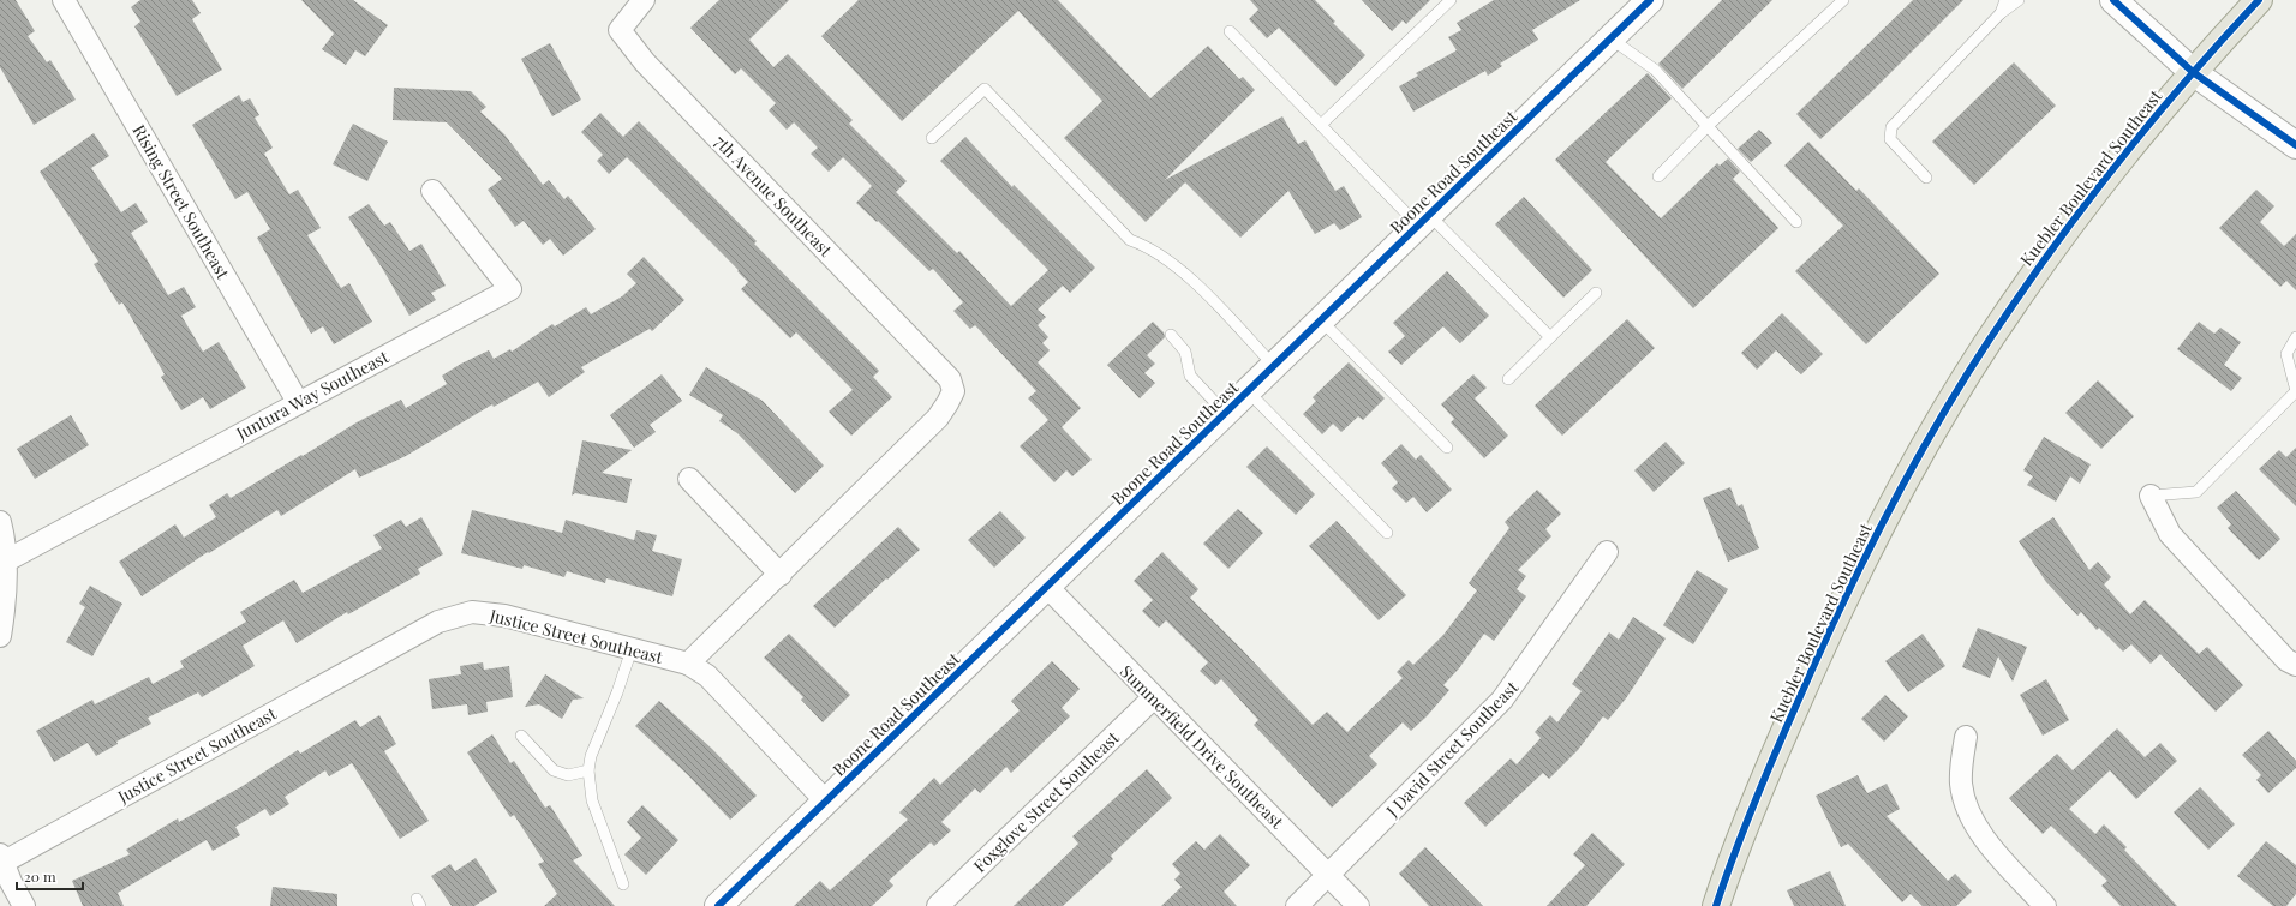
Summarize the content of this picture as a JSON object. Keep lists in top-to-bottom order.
{
  "streets": {
    "main road": ["Kuebler Boulevard Southeast"],
    "street": [
      "Boone Road Southeast",
      "7th Avenue Southeast",
      "Rising Street Southeast",
      "Juntura Way Southeast",
      "Justice Street Southeast",
      "Summerfield Drive Southeast",
      "J David Street Southeast",
      "Foxglove Street Southeast"
    ]
  },
  "crossings": [
    ["Boone Road Southeast", "Justice Street Southeast"],
    ["Boone Road Southeast", "Summerfield Drive Southeast"],
    ["Rising Street Southeast", "Juntura Way Southeast"],
    ["Summerfield Drive Southeast", "J David Street Southeast"],
    ["Summerfield Drive Southeast", "Foxglove Street Southeast"]
  ],
  "scale_bar": "20 m"
}
